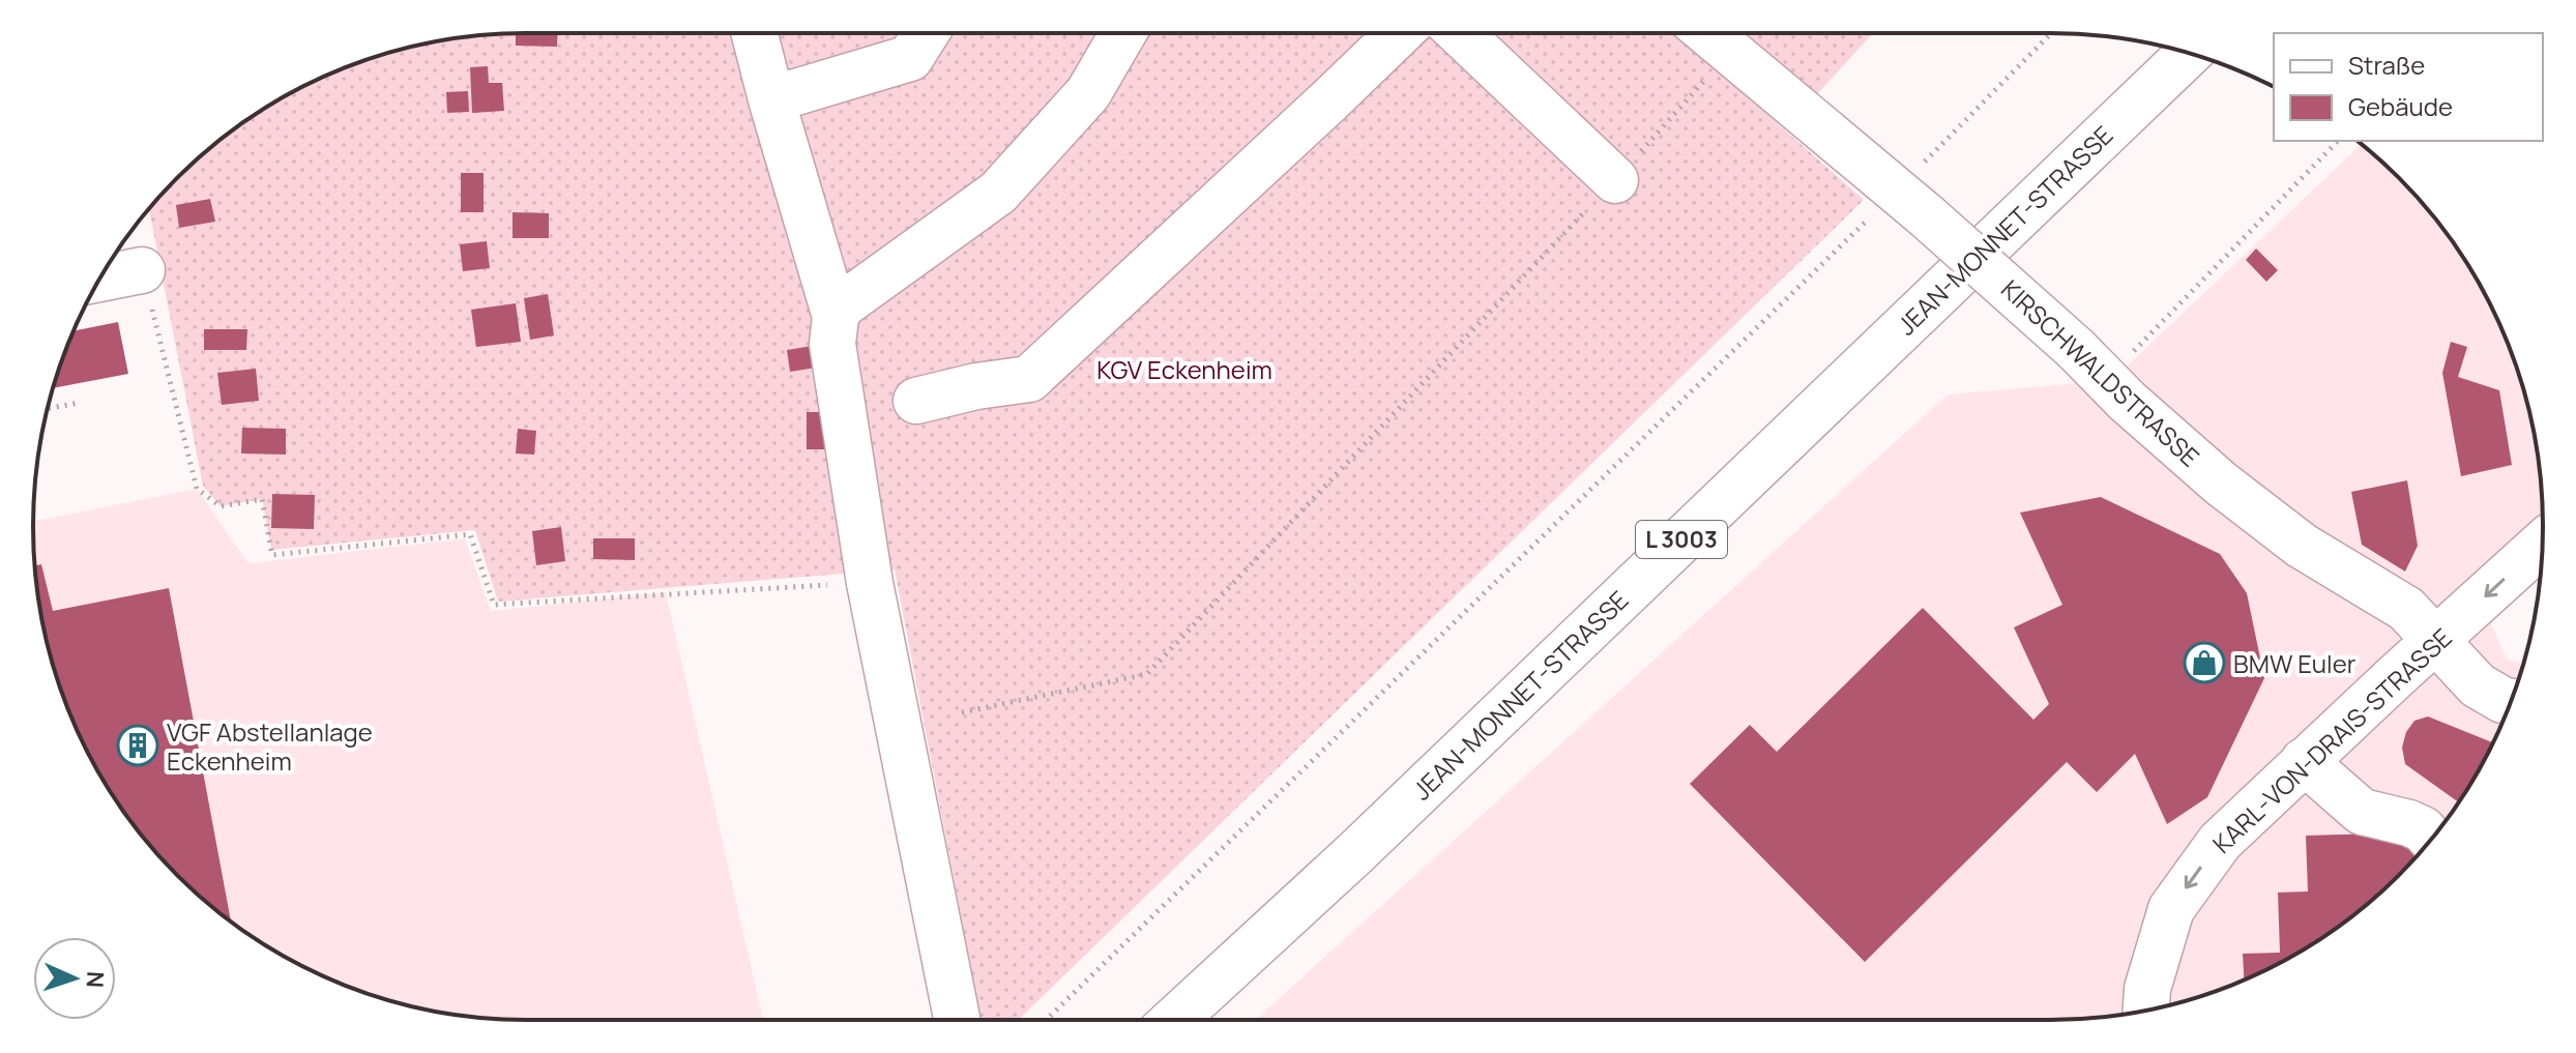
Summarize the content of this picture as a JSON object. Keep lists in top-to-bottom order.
{
  "streets": {
    "street": [
      "JEAN-MONNET-STRASSE",
      "KIRSCHWALDSTRASSE",
      "L 3003",
      "KARL-VON-DRAIS-STRASSE"
    ]
  },
  "crossings": [
    ["KIRSCHWALDSTRASSE", "KARL-VON-DRAIS-STRASSE"]
  ],
  "one_way": ["KARL-VON-DRAIS-STRASSE"],
  "parks": ["KGV Eckenheim"],
  "places": {
    "shop": ["BMW Euler"],
    "building": ["VGF Abstellanlage Eckenheim"]
  },
  "legend": ["Straße", "Gebäude"],
  "north": "right"
}
